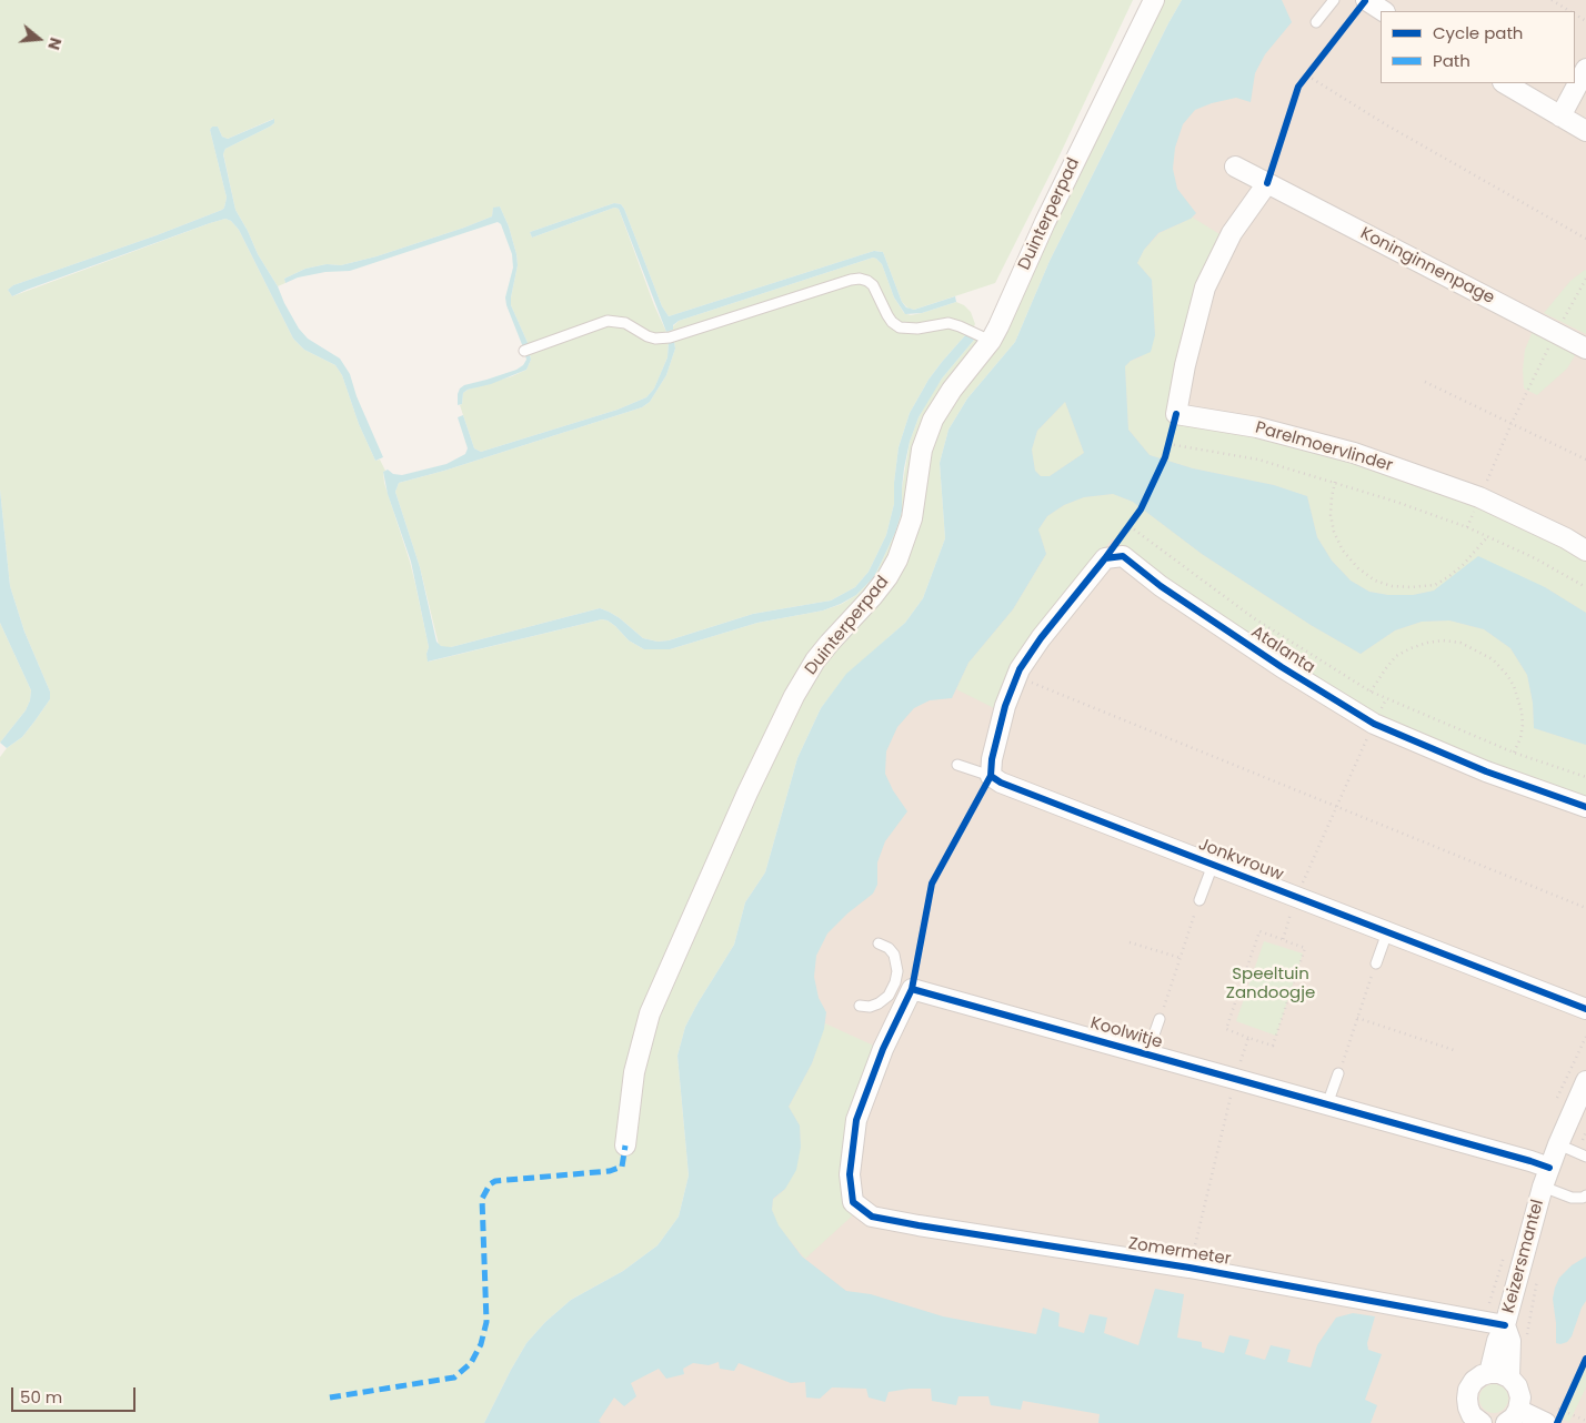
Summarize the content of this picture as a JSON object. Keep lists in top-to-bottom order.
{
  "streets": {
    "street": [
      "Duinterperpad",
      "Koninginnenpage",
      "Parelmoervlinder",
      "Atalanta",
      "Jonkvrouw",
      "Koolwitje",
      "Zomermeter",
      "Keizersmantel"
    ]
  },
  "crossings": [
    ["Koolwitje", "Zomermeter"],
    ["Koolwitje", "Keizersmantel"],
    ["Zomermeter", "Keizersmantel"]
  ],
  "parks": ["Speeltuin Zandoogje"],
  "legend": ["Cycle path", "Path"],
  "scale_bar": "50 m",
  "north": "right"
}
